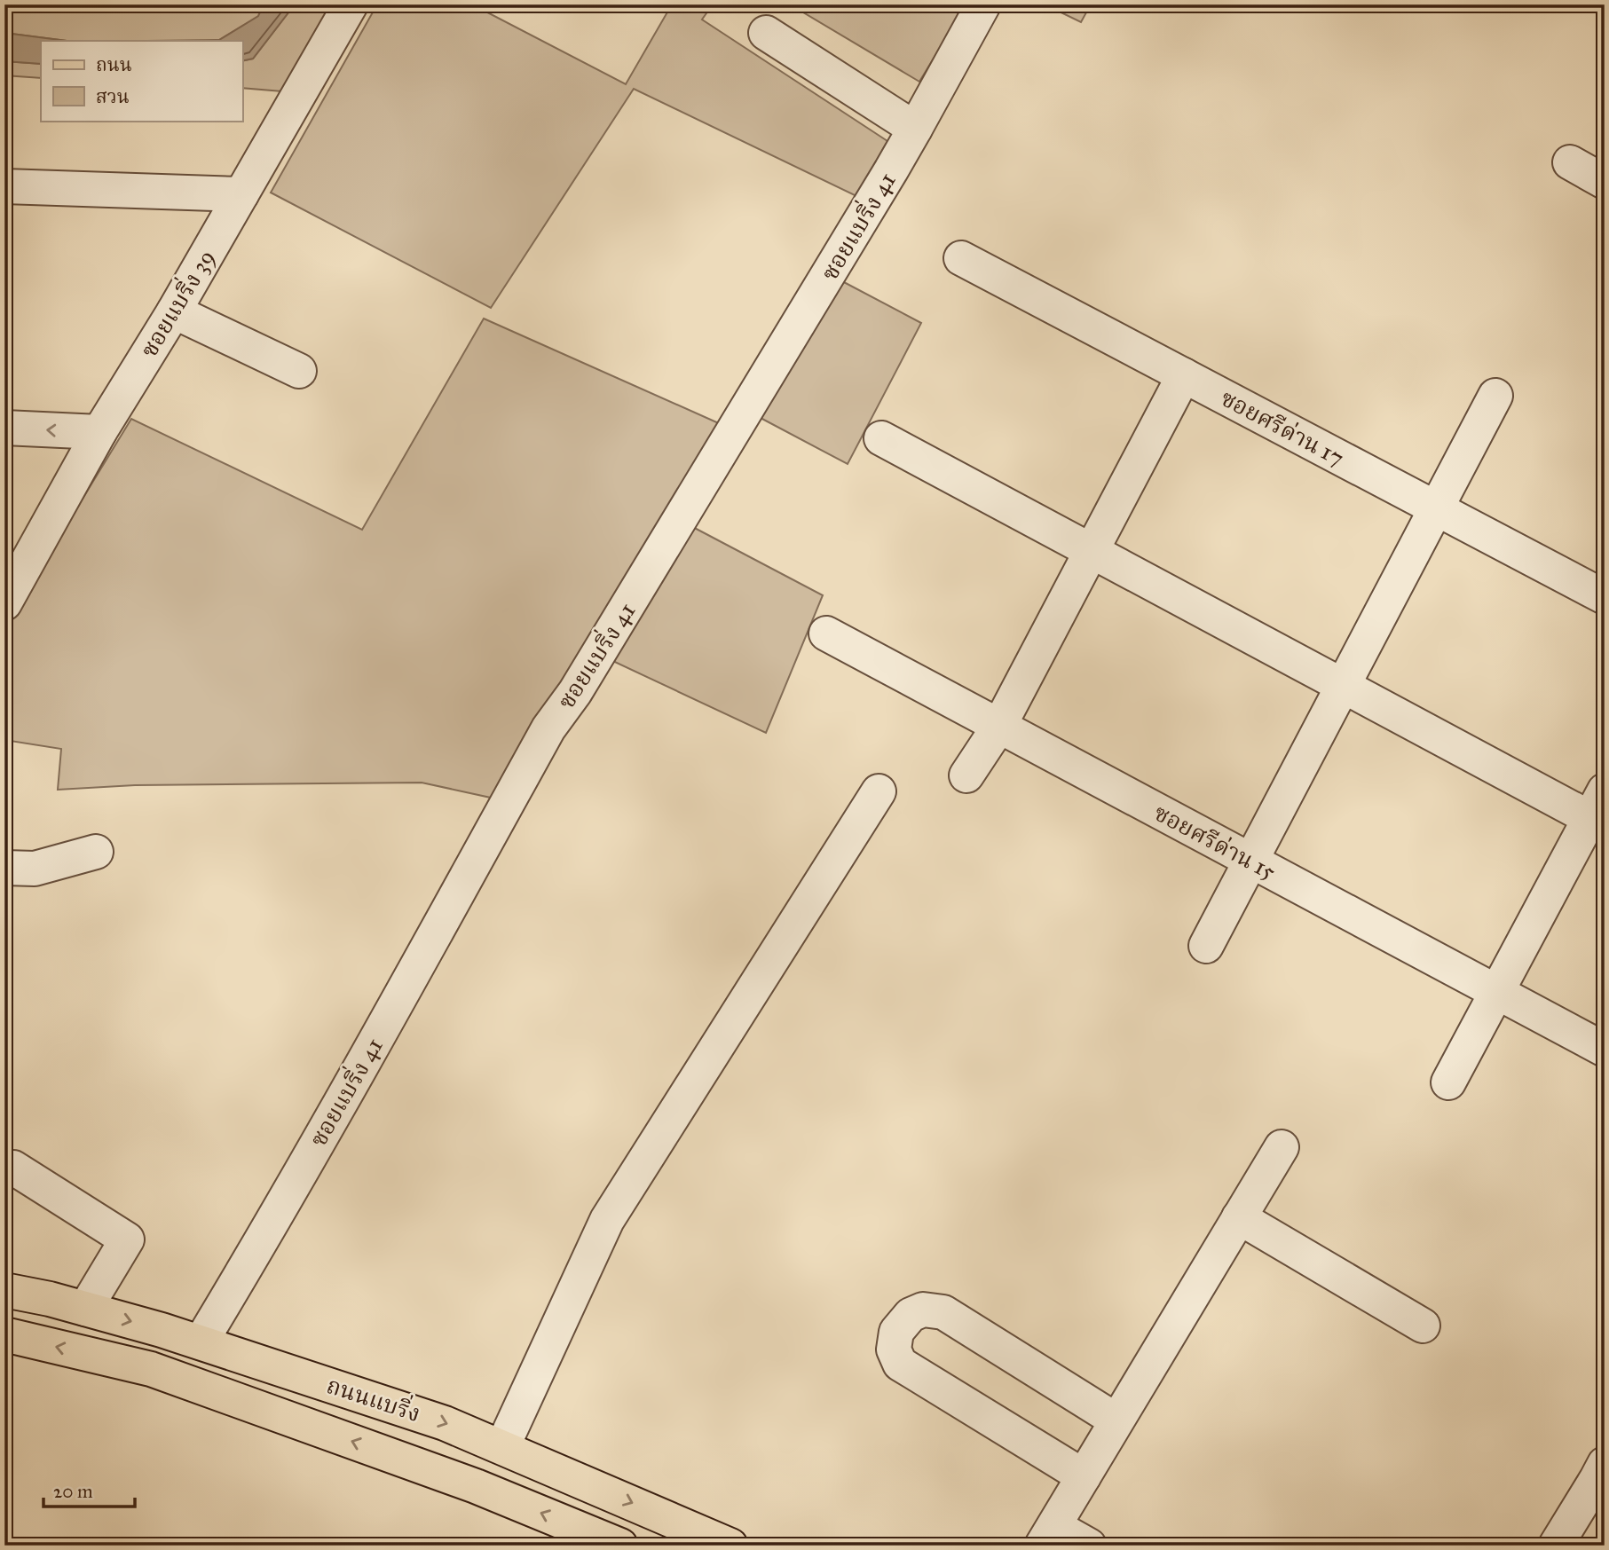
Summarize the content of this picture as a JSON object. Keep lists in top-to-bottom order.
{
  "streets": {
    "main road": ["ถนนแบริ่ง"],
    "street": [
      "ซอยแบริ่ง 41",
      "ซอยแบริ่ง 39",
      "ซอยศรีด่าน 17",
      "ซอยศรีด่าน 15"
    ]
  },
  "crossings": [
    ["ซอยแบริ่ง 41", "ถนนแบริ่ง"]
  ],
  "legend": ["ถนน", "สวน"],
  "scale_bar": "20 m"
}
